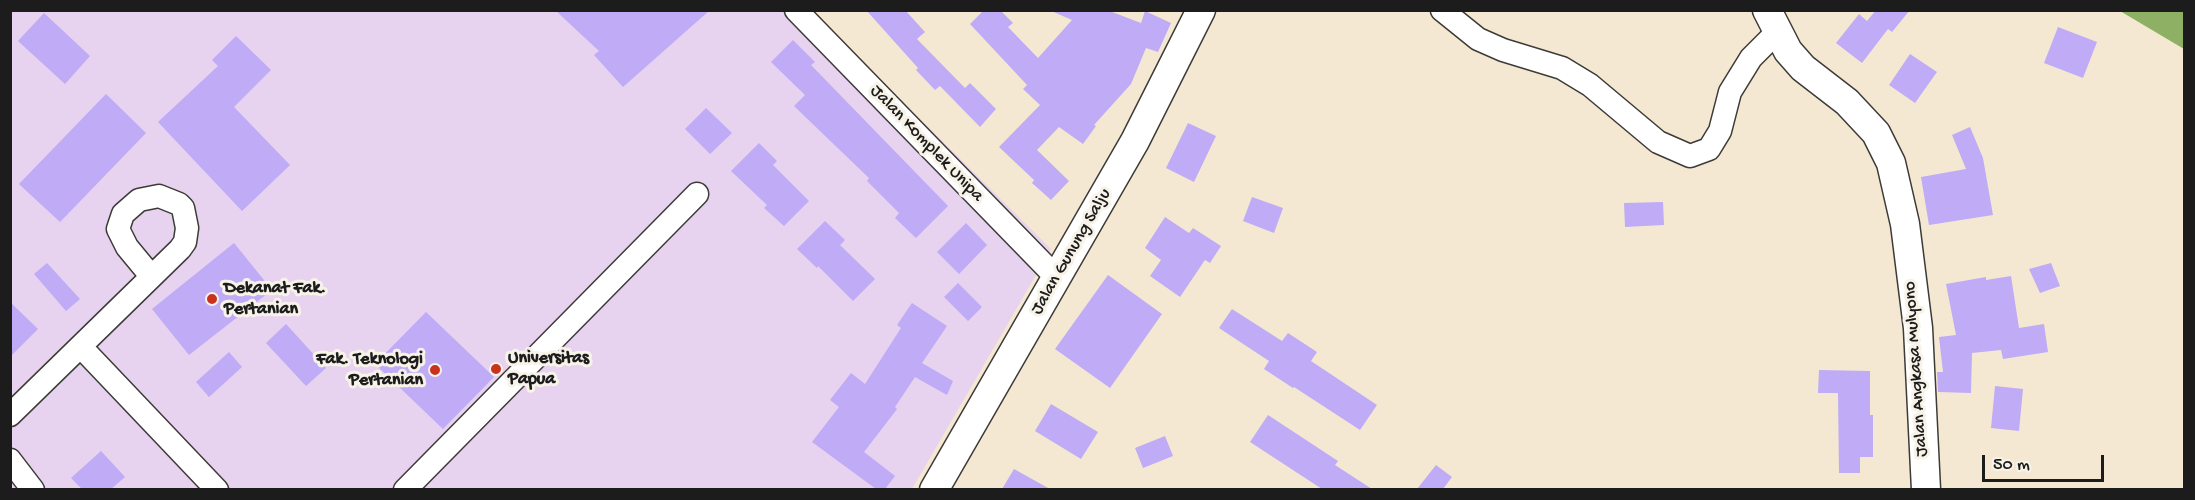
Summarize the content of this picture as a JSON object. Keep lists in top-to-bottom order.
{
  "streets": {
    "main road": ["Jalan Gunung Salju", "Jalan Angkasa Mulyono"],
    "street": ["Jalan Komplek Unipa"]
  },
  "crossings": [
    ["Jalan Komplek Unipa", "Jalan Gunung Salju"]
  ],
  "places": ["Dekanat Fak. Pertanian", "Universitas Papua", "Fak. Teknologi Pertanian"],
  "scale_bar": "50 m"
}
